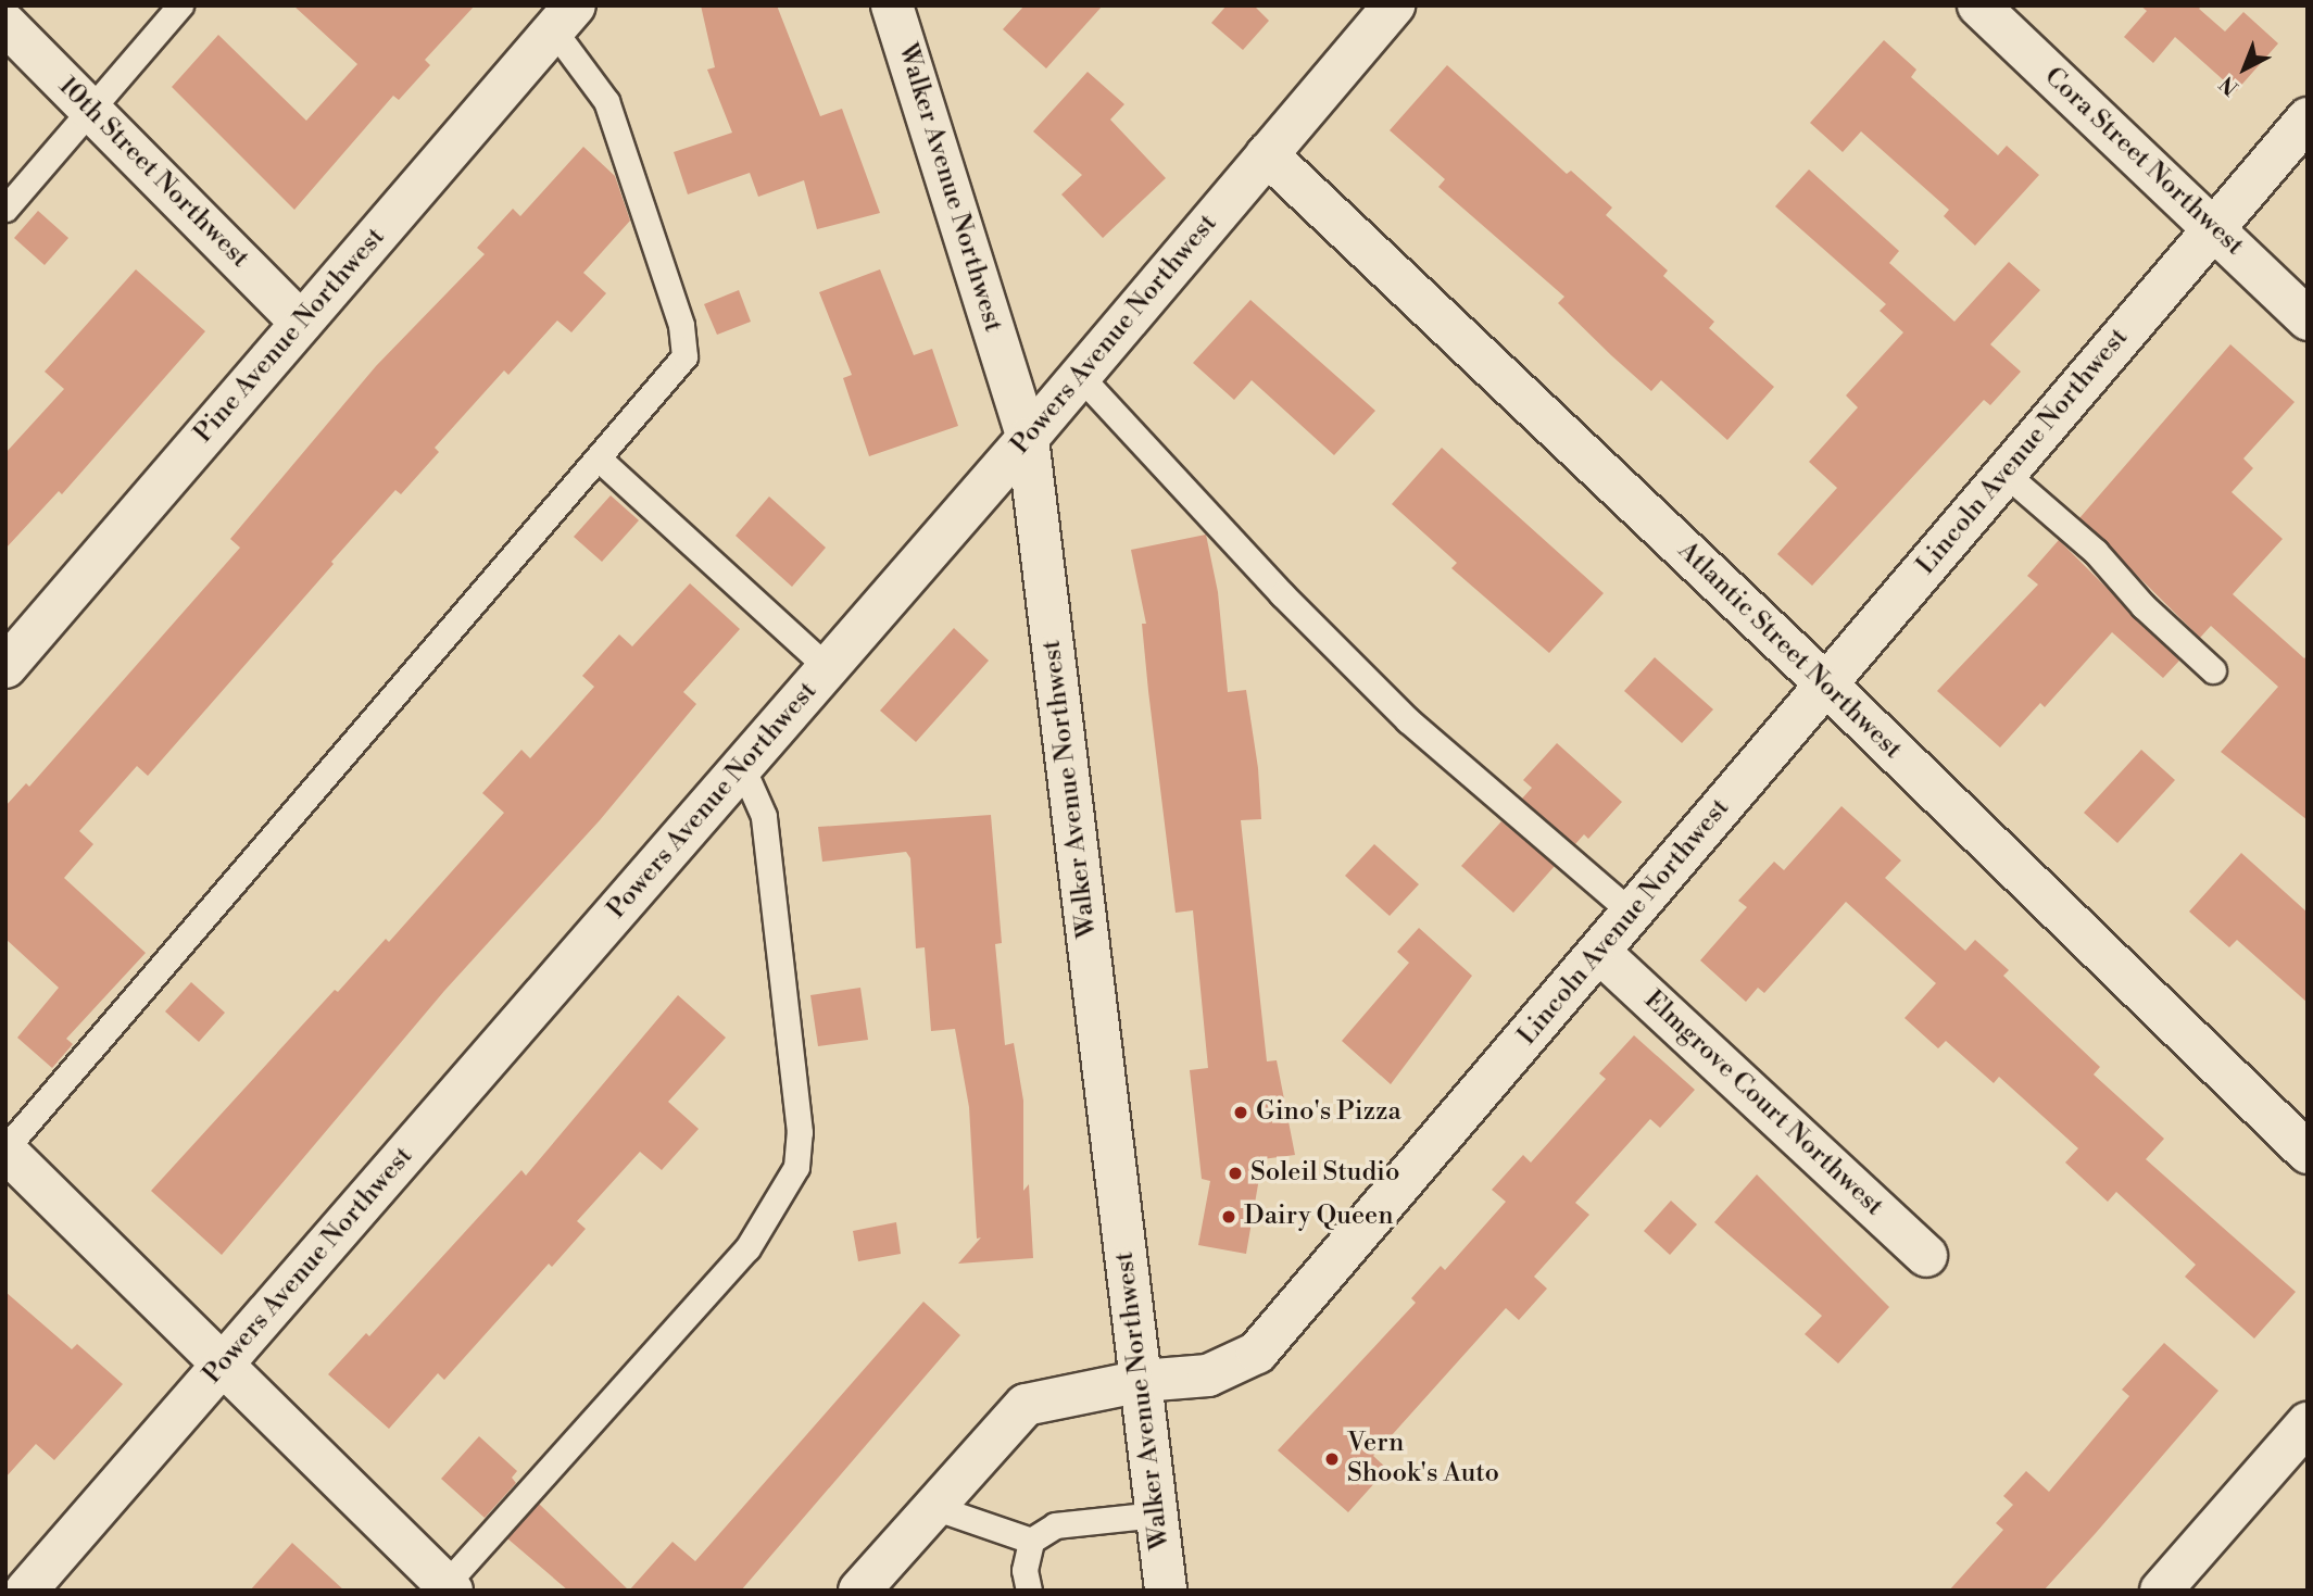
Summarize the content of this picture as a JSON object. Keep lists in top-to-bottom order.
{
  "streets": {
    "street": [
      "Cora Street Northwest",
      "10th Street Northwest",
      "Walker Avenue Northwest",
      "Powers Avenue Northwest",
      "Pine Avenue Northwest",
      "Lincoln Avenue Northwest",
      "Atlantic Street Northwest",
      "Elmgrove Court Northwest"
    ]
  },
  "crossings": [
    ["Cora Street Northwest", "Lincoln Avenue Northwest"],
    ["10th Street Northwest", "Pine Avenue Northwest"],
    ["Walker Avenue Northwest", "Powers Avenue Northwest"],
    ["Walker Avenue Northwest", "Lincoln Avenue Northwest"],
    ["Powers Avenue Northwest", "Atlantic Street Northwest"],
    ["Lincoln Avenue Northwest", "Atlantic Street Northwest"],
    ["Lincoln Avenue Northwest", "Elmgrove Court Northwest"]
  ],
  "places": [
    "Gino's Pizza",
    "Soleil Studio",
    "Dairy Queen",
    "Vern Shook's Auto"
  ],
  "north": "bottom left"
}
